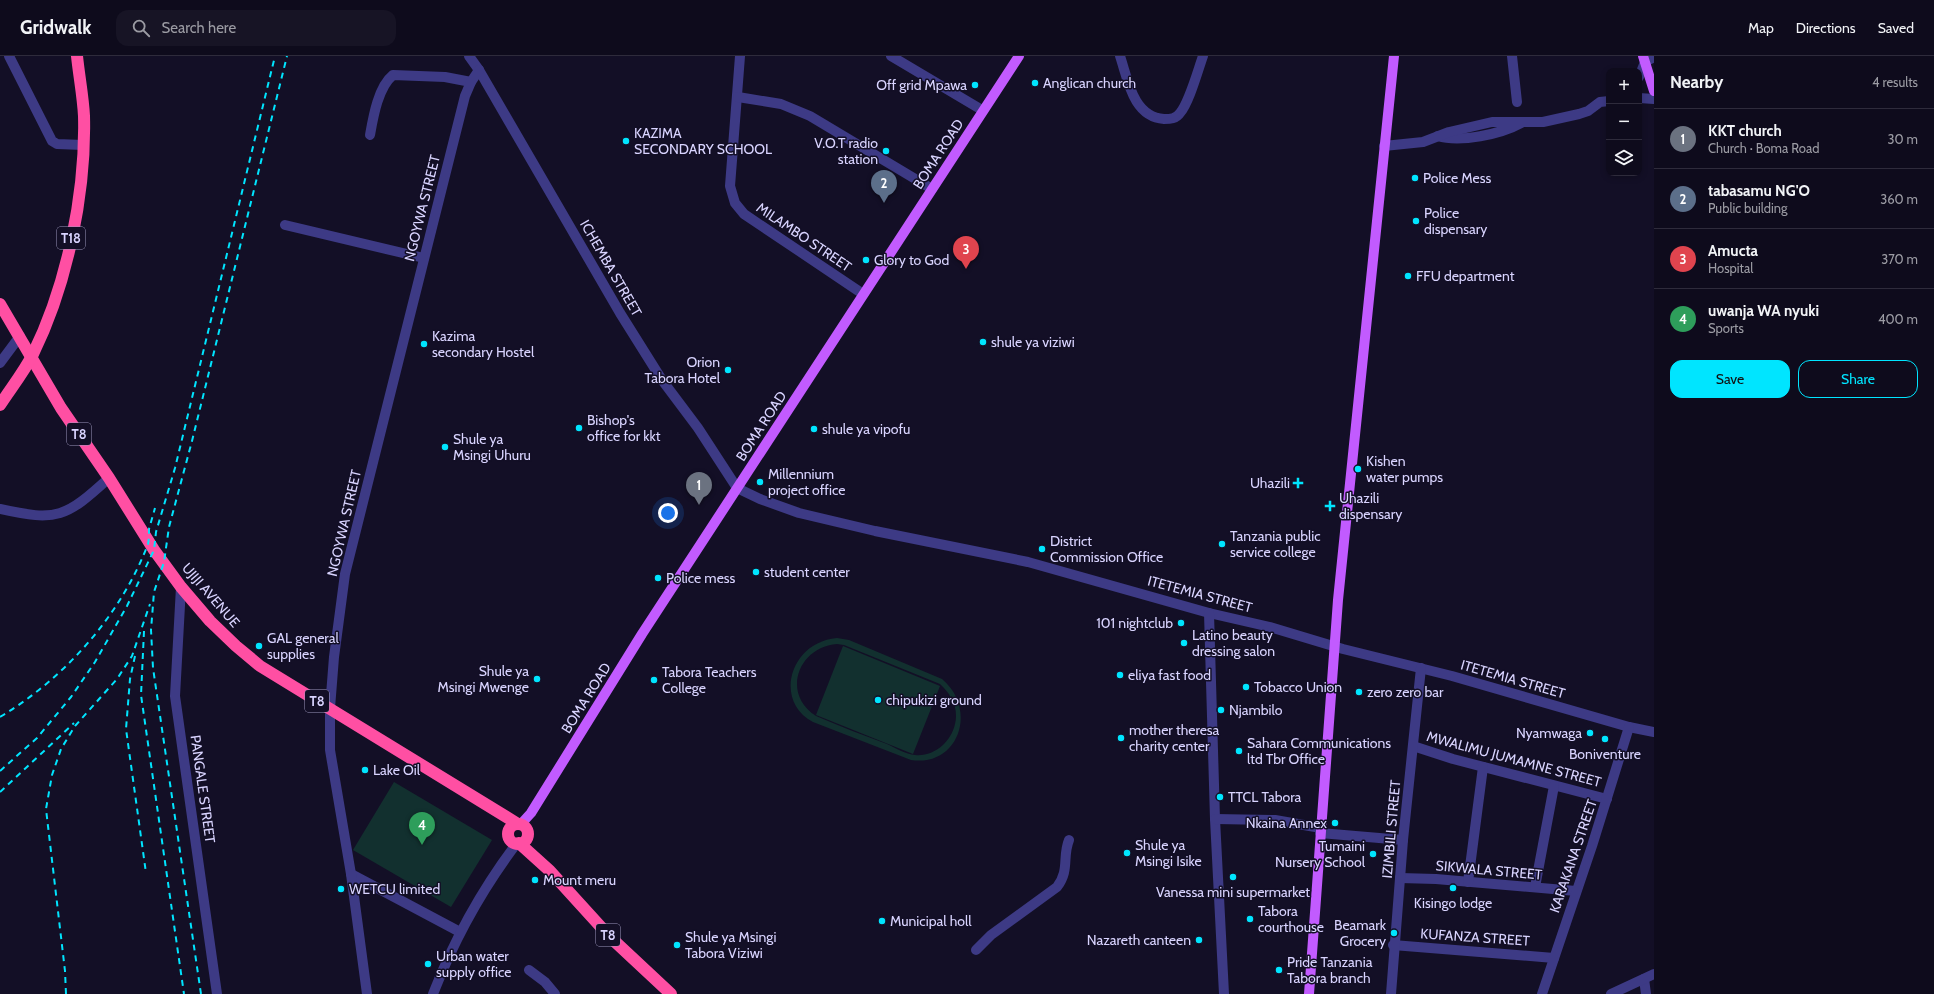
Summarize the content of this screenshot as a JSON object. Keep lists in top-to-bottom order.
{
  "streets": {
    "highway": ["T18", "T8", "UJIJI AVENUE"],
    "main road": ["BOMA ROAD"],
    "street": [
      "NGOYWA STREET",
      "MILAMBO STREET",
      "ICHEMBA STREET",
      "ITETEMIA STREET",
      "MWALIMU JUMAMNE STREET",
      "PANGALE STREET",
      "IZIMBILI STREET",
      "KARAKANA STREET",
      "SIKWALA STREET",
      "KUFANZA STREET"
    ]
  },
  "crossings": [
    ["BOMA ROAD", "MILAMBO STREET"],
    ["BOMA ROAD", "ICHEMBA STREET"],
    ["BOMA ROAD", "T8"],
    ["BOMA ROAD", "ITETEMIA STREET"],
    ["BOMA ROAD", "UJIJI AVENUE"],
    ["NGOYWA STREET", "ICHEMBA STREET"],
    ["NGOYWA STREET", "UJIJI AVENUE"],
    ["T18", "UJIJI AVENUE"],
    ["ICHEMBA STREET", "ITETEMIA STREET"],
    ["T8", "UJIJI AVENUE"],
    ["ITETEMIA STREET", "IZIMBILI STREET"],
    ["ITETEMIA STREET", "KARAKANA STREET"],
    ["UJIJI AVENUE", "PANGALE STREET"],
    ["MWALIMU JUMAMNE STREET", "IZIMBILI STREET"],
    ["MWALIMU JUMAMNE STREET", "KARAKANA STREET"],
    ["IZIMBILI STREET", "SIKWALA STREET"],
    ["IZIMBILI STREET", "KUFANZA STREET"],
    ["KARAKANA STREET", "SIKWALA STREET"],
    ["KARAKANA STREET", "KUFANZA STREET"]
  ],
  "places": {
    "other": [
      "Anglican church",
      "Off grid Mpawa",
      "KAZIMA SECONDARY SCHOOL",
      "V.O.T radio station",
      "Police Mess",
      "Police dispensary",
      "Glory to God",
      "FFU department",
      "shule ya viziwi",
      "Kazima secondary Hostel",
      "Orion Tabora Hotel",
      "Bishop's office for kkt",
      "shule ya vipofu",
      "Shule ya Msingi Uhuru",
      "Kishen water pumps",
      "Millennium project office",
      "Tanzania public service college",
      "District Commission Office",
      "student center",
      "Police mess",
      "101 nightclub",
      "Latino beauty dressing salon",
      "GAL general supplies",
      "eliya fast food",
      "Shule ya Msingi Mwenge",
      "Tabora Teachers College",
      "Tobacco Union",
      "zero zero bar",
      "chipukizi ground",
      "Njambilo",
      "Nyamwaga",
      "mother theresa charity center",
      "Boniventure",
      "Sahara Communications ltd Tbr Office",
      "Lake Oil",
      "TTCL Tabora",
      "Nkaina Annex",
      "Shule ya Msingi Isike",
      "Tumaini Nursery School",
      "Vanessa mini supermarket",
      "Mount meru",
      "Kisingo lodge",
      "WETCU limited",
      "Tabora courthouse",
      "Municipal holl",
      "Beamark Grocery",
      "Nazareth canteen",
      "Shule ya Msingi Tabora Viziwi",
      "Urban water supply office",
      "Pride Tanzania Tabora branch"
    ],
    "health": ["Uhazili", "Uhazili dispensary"]
  },
  "page": {
    "header": "Gridwalk",
    "search": "Search here",
    "nav": ["Map", "Directions", "Saved"],
    "heading": ["Nearby", "4 results"],
    "map_buttons": ["+", "−"],
    "list": [
      {
        "mark": "1",
        "name": "KKT church",
        "note": "Church · Boma Road",
        "value": "30 m"
      },
      {
        "mark": "2",
        "name": "tabasamu NG'O",
        "note": "Public building",
        "value": "360 m"
      },
      {
        "mark": "3",
        "name": "Amucta",
        "note": "Hospital",
        "value": "370 m"
      },
      {
        "mark": "4",
        "name": "uwanja WA nyuki",
        "note": "Sports",
        "value": "400 m"
      }
    ],
    "pins": [
      "2",
      "3",
      "1",
      "4"
    ],
    "buttons": ["Save", "Share"]
  }
}
